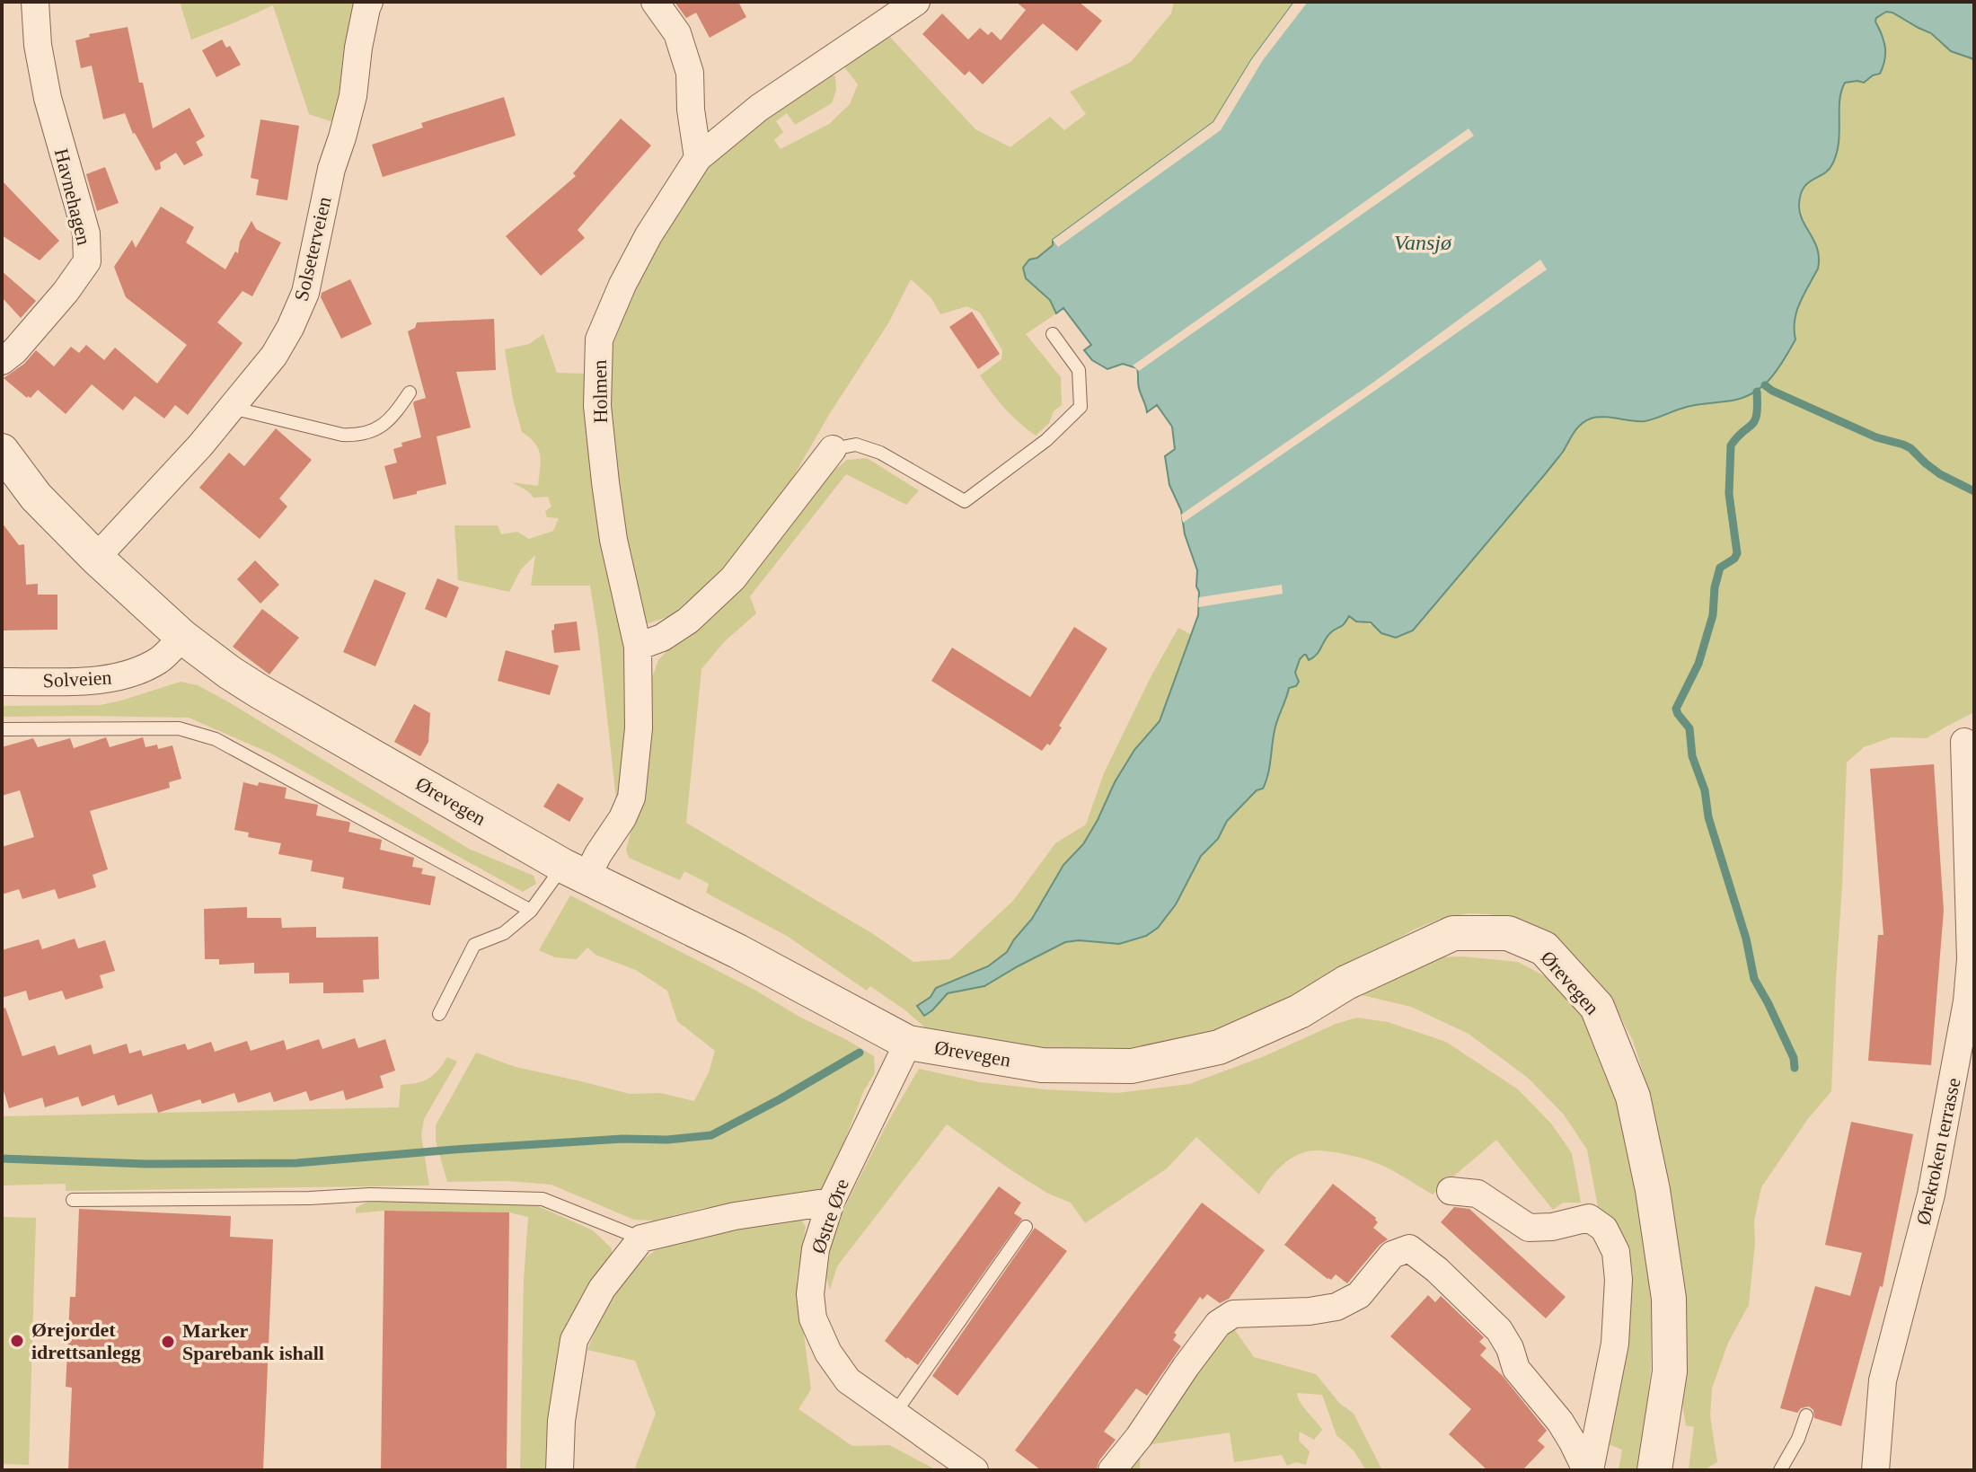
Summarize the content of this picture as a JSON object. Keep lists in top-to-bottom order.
{
  "streets": {
    "street": [
      "Havnehagen",
      "Solseterveien",
      "Holmen",
      "Solveien",
      "Ørevegen",
      "Ørekroken terrasse",
      "Østre Øre"
    ]
  },
  "crossings": [
    ["Solseterveien", "Ørevegen"],
    ["Holmen", "Ørevegen"],
    ["Solveien", "Ørevegen"],
    ["Ørevegen", "Østre Øre"]
  ],
  "water": ["Vansjø"],
  "places": ["Ørejordet idrettsanlegg", "Marker Sparebank ishall"]
}
